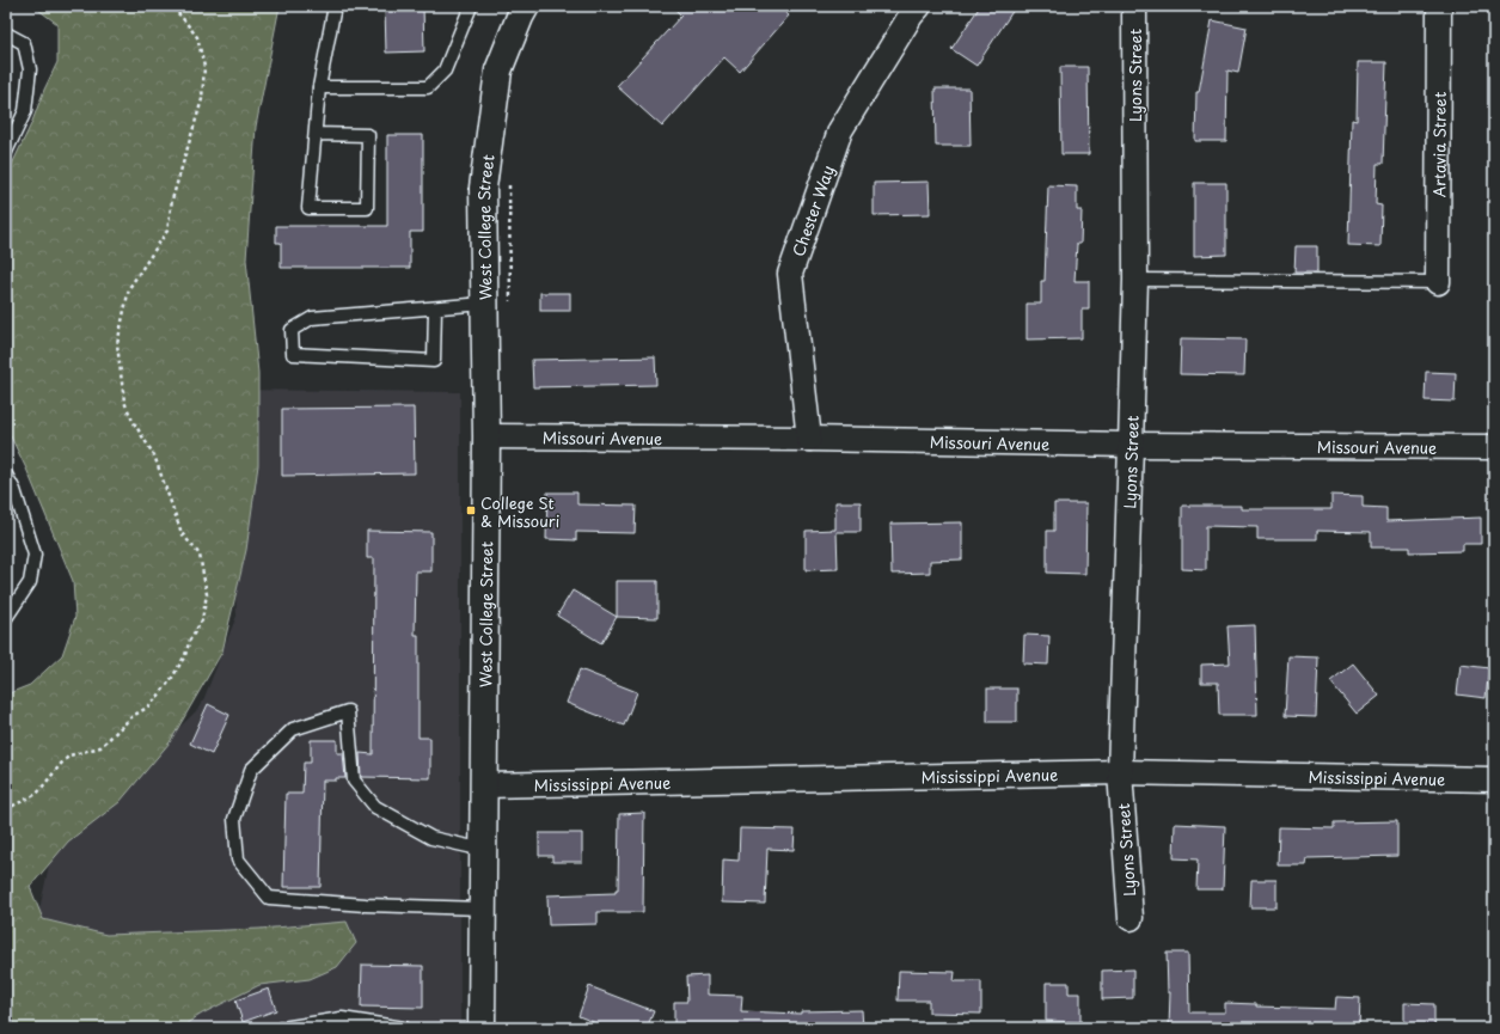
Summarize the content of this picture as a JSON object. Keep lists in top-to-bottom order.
{
  "streets": {
    "street": [
      "Lyons Street",
      "Artavia Street",
      "Chester Way",
      "West College Street",
      "Missouri Avenue",
      "Mississippi Avenue"
    ]
  },
  "crossings": [
    ["Lyons Street", "Missouri Avenue"],
    ["Lyons Street", "Mississippi Avenue"],
    ["Chester Way", "Missouri Avenue"],
    ["West College Street", "Missouri Avenue"],
    ["West College Street", "Mississippi Avenue"]
  ],
  "places": {
    "transit": ["College St & Missouri"]
  }
}
